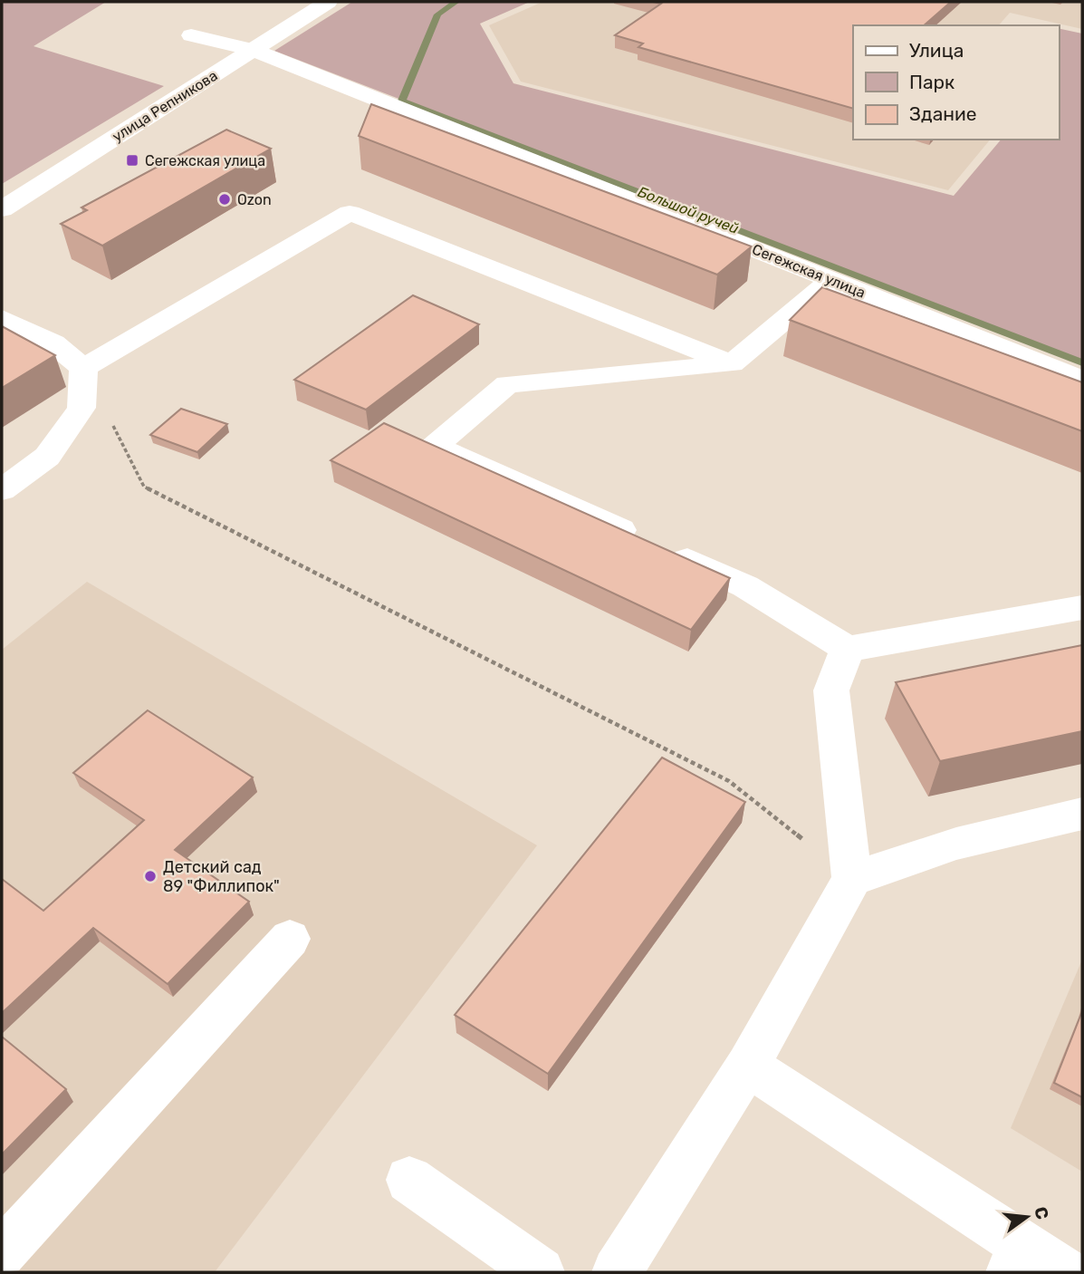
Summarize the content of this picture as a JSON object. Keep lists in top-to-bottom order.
{
  "streets": {
    "street": ["улица Репникова", "Сегежская улица"]
  },
  "crossings": [
    ["улица Репникова", "Сегежская улица"]
  ],
  "water": ["Большой ручей"],
  "places": {
    "transit": ["Сегежская улица"],
    "other": ["Ozon", "Детский сад 89 \"Филлипок\""]
  },
  "legend": ["Улица", "Парк", "Здание"],
  "north": "right"
}
